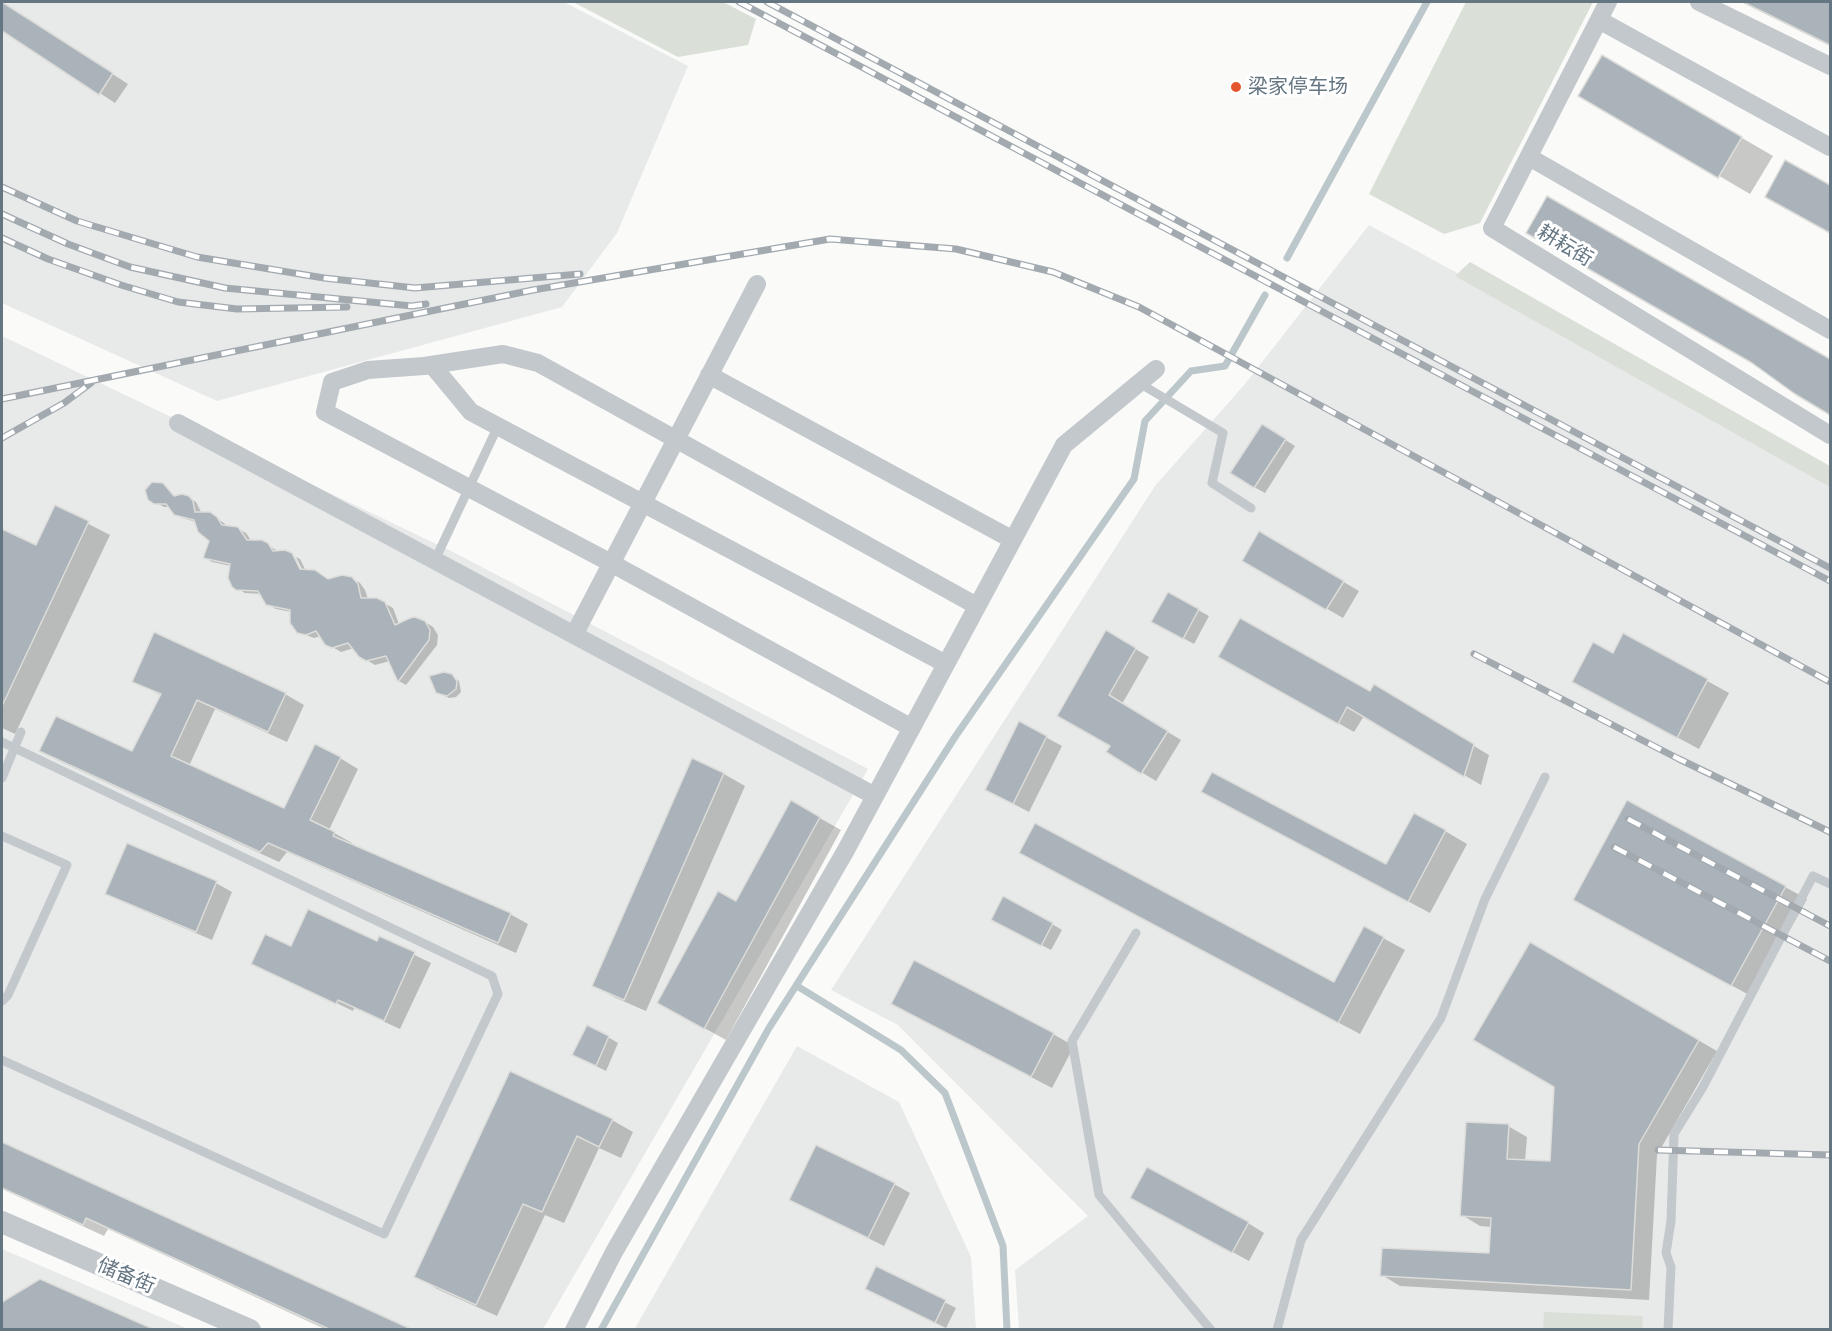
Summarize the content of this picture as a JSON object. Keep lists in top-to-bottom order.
{
  "streets": {
    "street": ["耕耘街", "储备街"]
  },
  "places": ["梁家停车场"]
}
